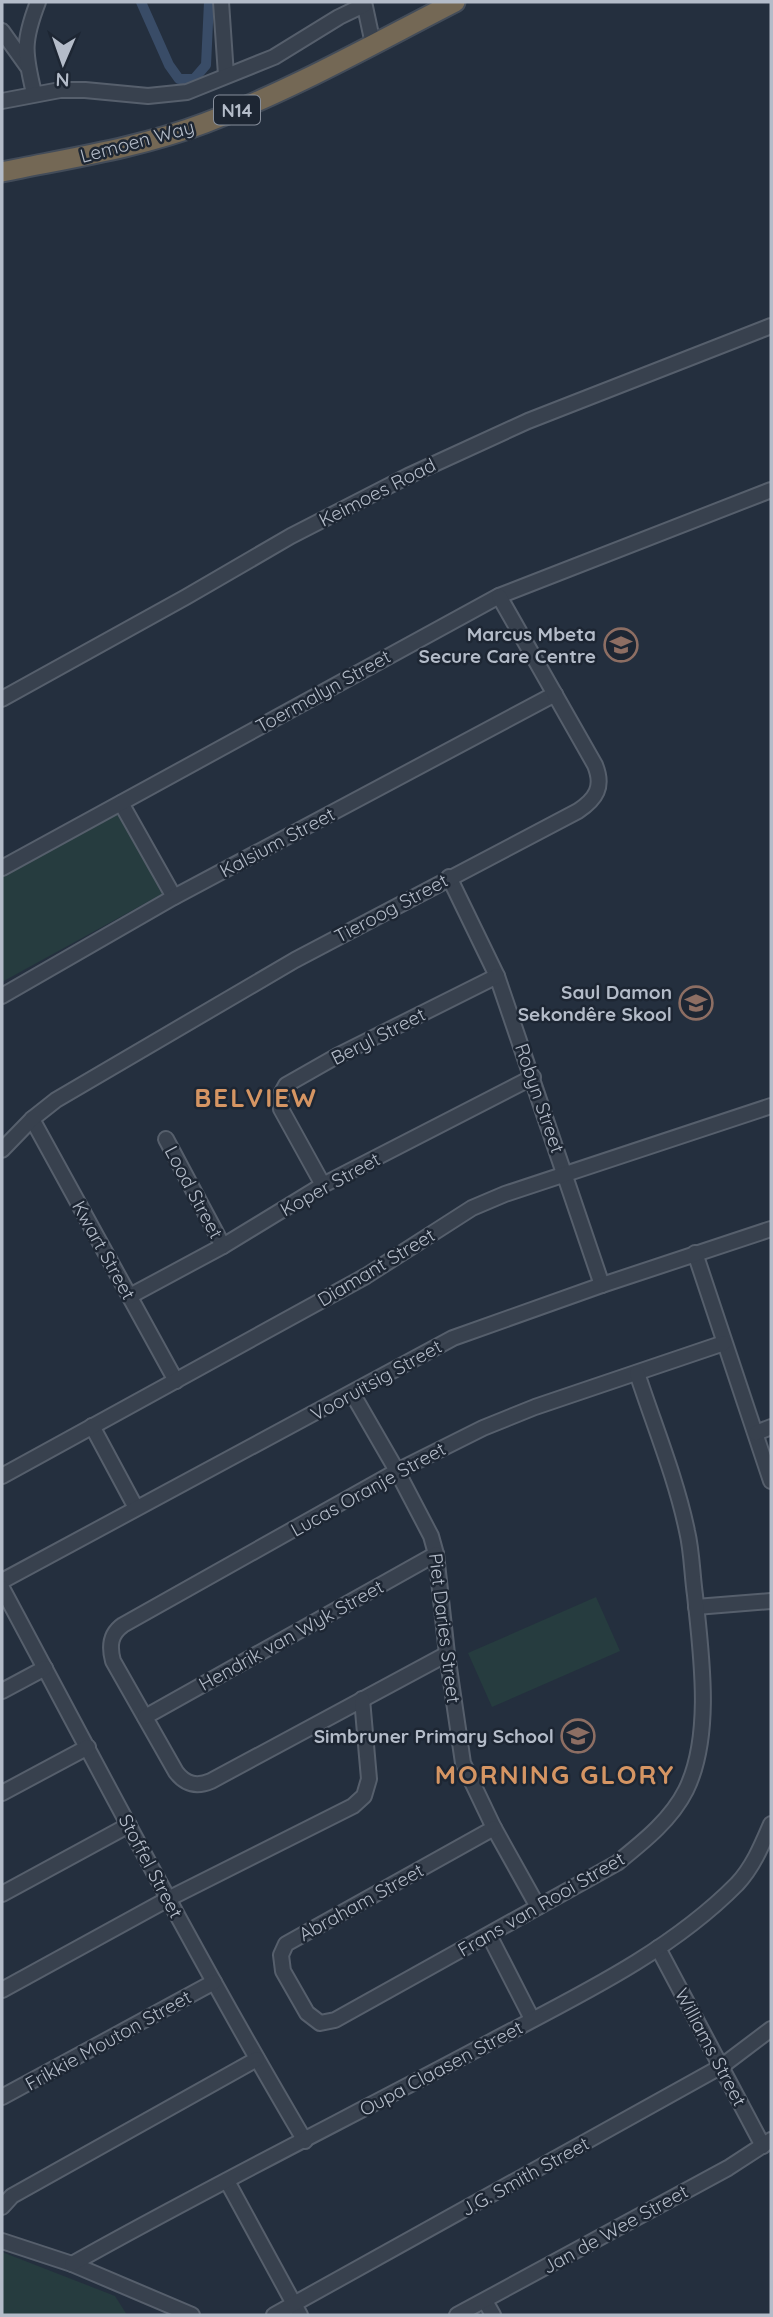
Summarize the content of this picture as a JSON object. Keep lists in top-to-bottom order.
{
  "streets": {
    "highway": ["N14", "Lemoen Way"],
    "street": [
      "Keimoes Road",
      "Toermalyn Street",
      "Kalsium Street",
      "Tieroog Street",
      "Beryl Street",
      "Robyn Street",
      "Koper Street",
      "Lood Street",
      "Kwart Street",
      "Diamant Street",
      "Vooruitsig Street",
      "Lucas Oranje Street",
      "Piet Daries Street",
      "Hendrik van Wyk Street",
      "Stoffel Street",
      "Abraham Street",
      "Frans van Rooi Street",
      "Frikkie Mouton Street",
      "Williams Street",
      "Oupa Claasen Street",
      "J.G. Smith Street",
      "Jan de Wee Street"
    ]
  },
  "crossings": [
    ["Toermalyn Street", "Tieroog Street"],
    ["Kalsium Street", "Tieroog Street"],
    ["Tieroog Street", "Robyn Street"],
    ["Tieroog Street", "Kwart Street"],
    ["Beryl Street", "Robyn Street"],
    ["Beryl Street", "Koper Street"],
    ["Robyn Street", "Koper Street"],
    ["Robyn Street", "Diamant Street"],
    ["Robyn Street", "Vooruitsig Street"],
    ["Koper Street", "Lood Street"],
    ["Koper Street", "Kwart Street"],
    ["Kwart Street", "Diamant Street"],
    ["Vooruitsig Street", "Piet Daries Street"],
    ["Lucas Oranje Street", "Piet Daries Street"],
    ["Lucas Oranje Street", "Hendrik van Wyk Street"],
    ["Lucas Oranje Street", "Frans van Rooi Street"],
    ["Piet Daries Street", "Hendrik van Wyk Street"],
    ["Piet Daries Street", "Abraham Street"],
    ["Piet Daries Street", "Frans van Rooi Street"],
    ["Stoffel Street", "Frikkie Mouton Street"],
    ["Stoffel Street", "Oupa Claasen Street"],
    ["Abraham Street", "Frans van Rooi Street"],
    ["Williams Street", "Oupa Claasen Street"],
    ["Williams Street", "J.G. Smith Street"],
    ["Williams Street", "Jan de Wee Street"]
  ],
  "districts": ["BELVIEW", "MORNING GLORY"],
  "places": {
    "school or university": ["Marcus Mbeta Secure Care Centre", "Saul Damon Sekondêre Skool", "Simbruner Primary School"]
  },
  "north": "bottom"
}
